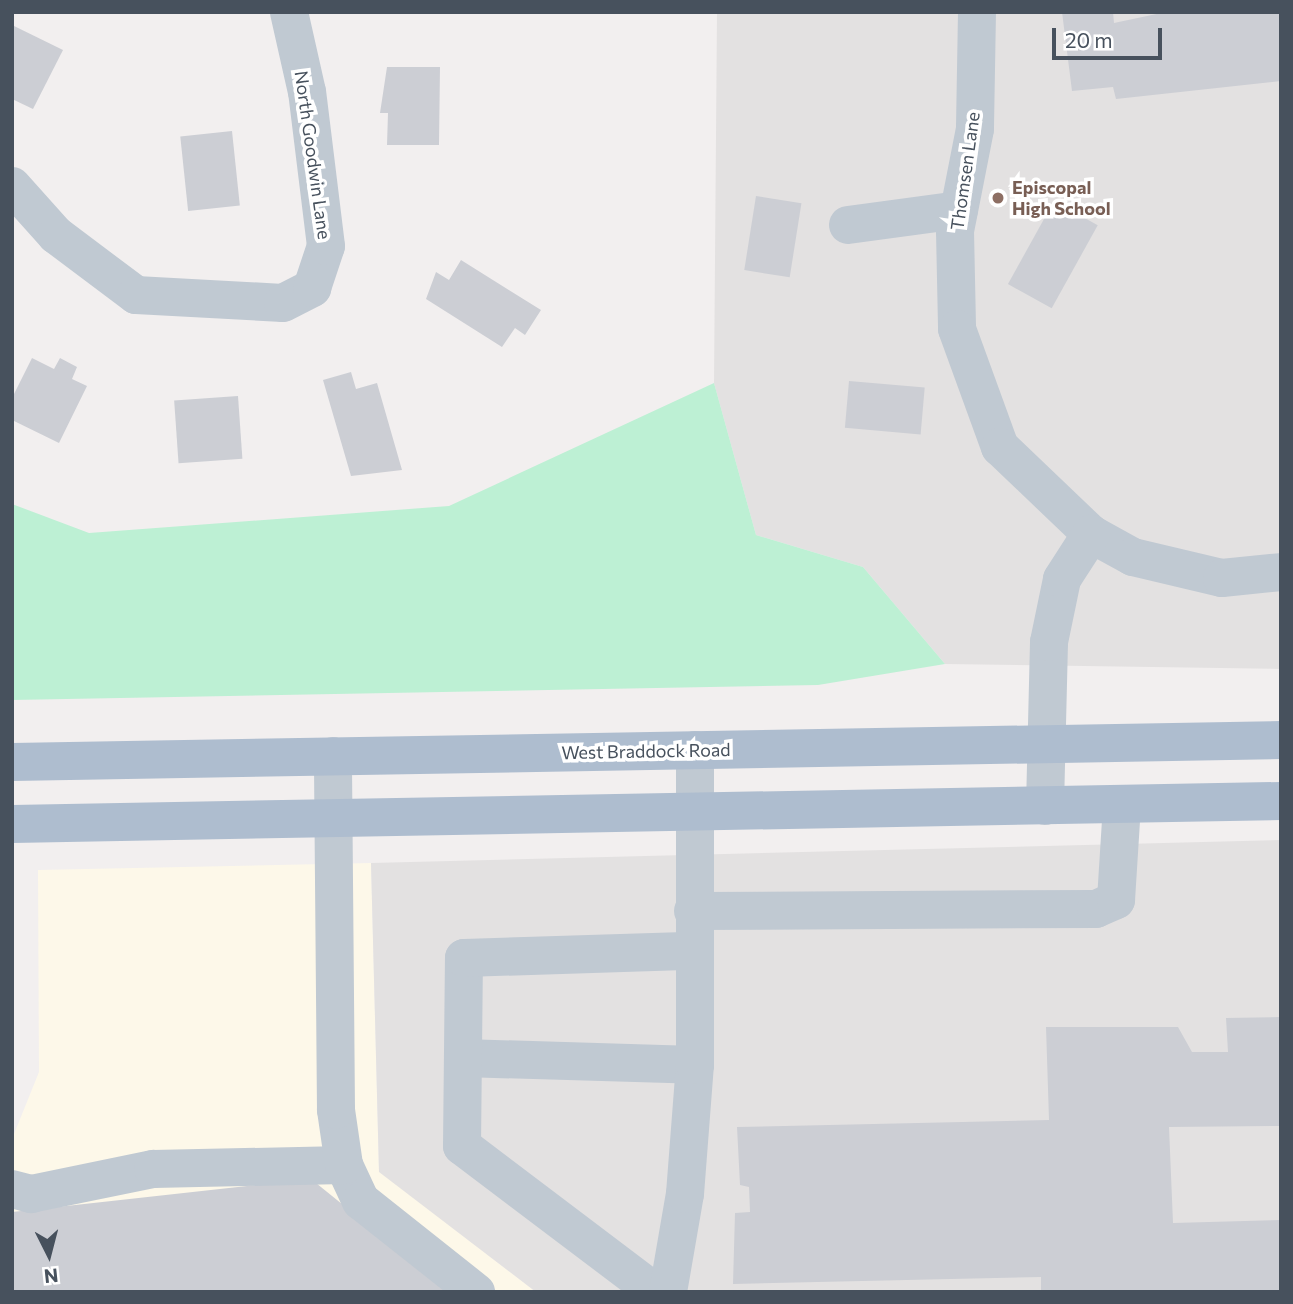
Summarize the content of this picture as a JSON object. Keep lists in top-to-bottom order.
{
  "streets": {
    "main road": ["West Braddock Road"],
    "street": ["North Goodwin Lane", "Thomsen Lane"]
  },
  "places": ["Episcopal High School"],
  "scale_bar": "20 m",
  "north": "bottom"
}
